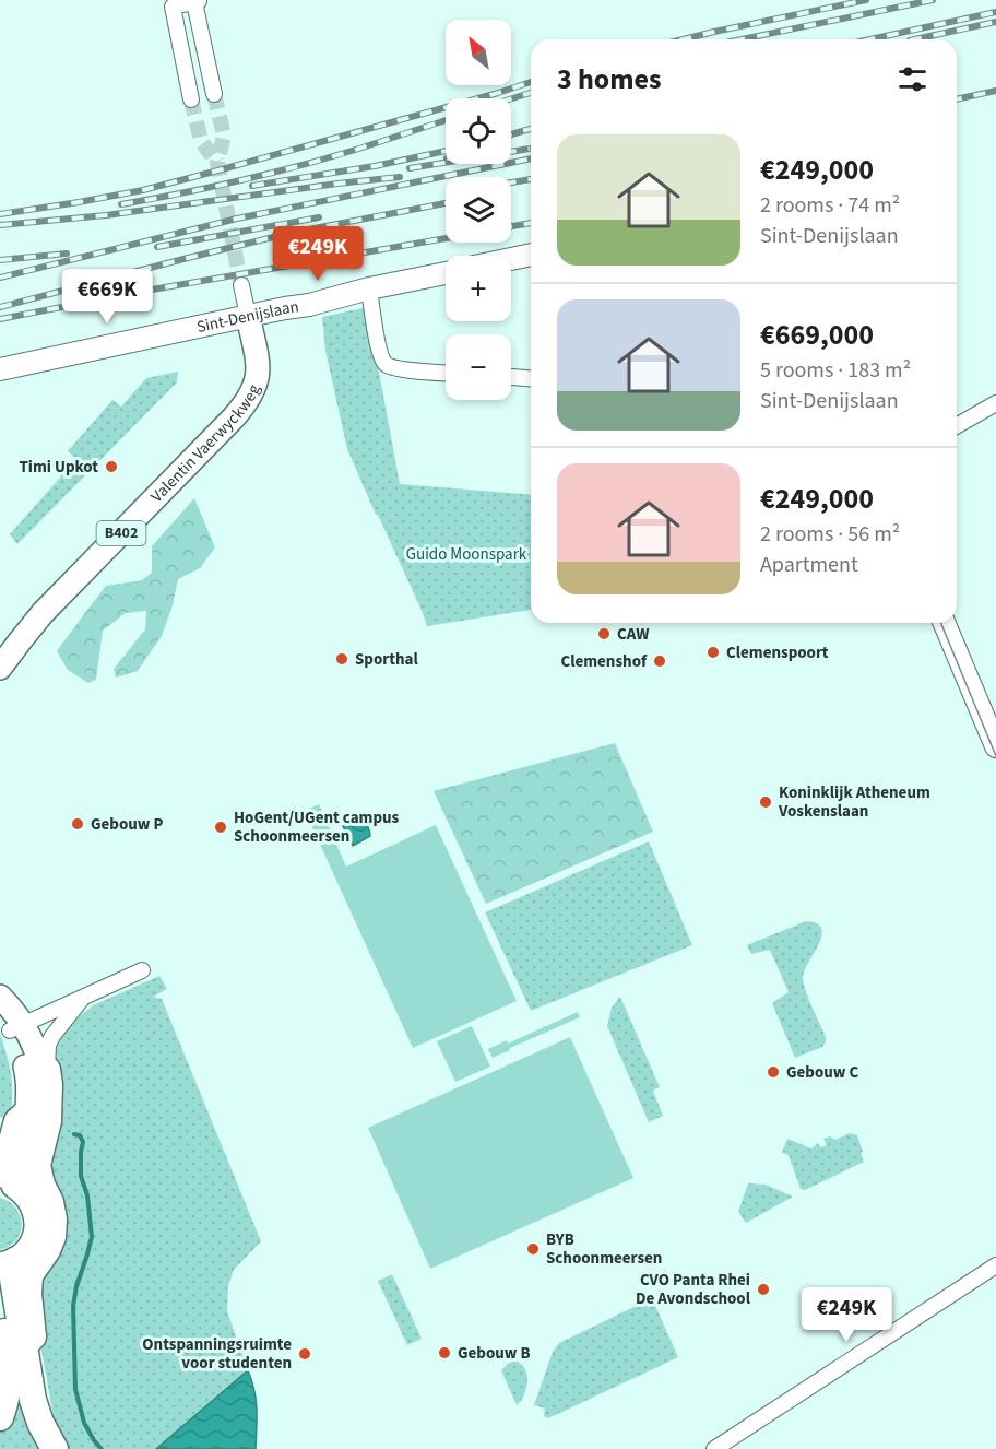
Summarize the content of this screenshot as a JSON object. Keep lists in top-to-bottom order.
{
  "streets": {
    "main road": ["Valentin Vaerwyckweg", "B402"],
    "street": ["Sint-Denijslaan"]
  },
  "crossings": [
    ["Sint-Denijslaan", "Valentin Vaerwyckweg"]
  ],
  "parks": ["Guido Moonspark"],
  "places": [
    "Timi Upkot",
    "CAW",
    "Clemenspoort",
    "Sporthal",
    "Clemenshof",
    "Koninklijk Atheneum Voskenslaan",
    "Gebouw P",
    "HoGent/UGent campus Schoonmeersen",
    "Gebouw C",
    "BYB Schoonmeersen",
    "CVO Panta Rhei De Avondschool",
    "Gebouw B",
    "Ontspanningsruimte voor studenten"
  ],
  "north": "top left",
  "page": {
    "map_buttons": ["+", "−"],
    "heading": "3 homes",
    "list": [
      {
        "name": "€249,000",
        "note": "2 rooms · 74 m² · Sint-Denijslaan"
      },
      {
        "name": "€669,000",
        "note": "5 rooms · 183 m² · Sint-Denijslaan"
      },
      {
        "name": "€249,000",
        "note": "2 rooms · 56 m² · Apartment"
      }
    ],
    "price": ["€249K", "€669K", "€249K"]
  }
}
